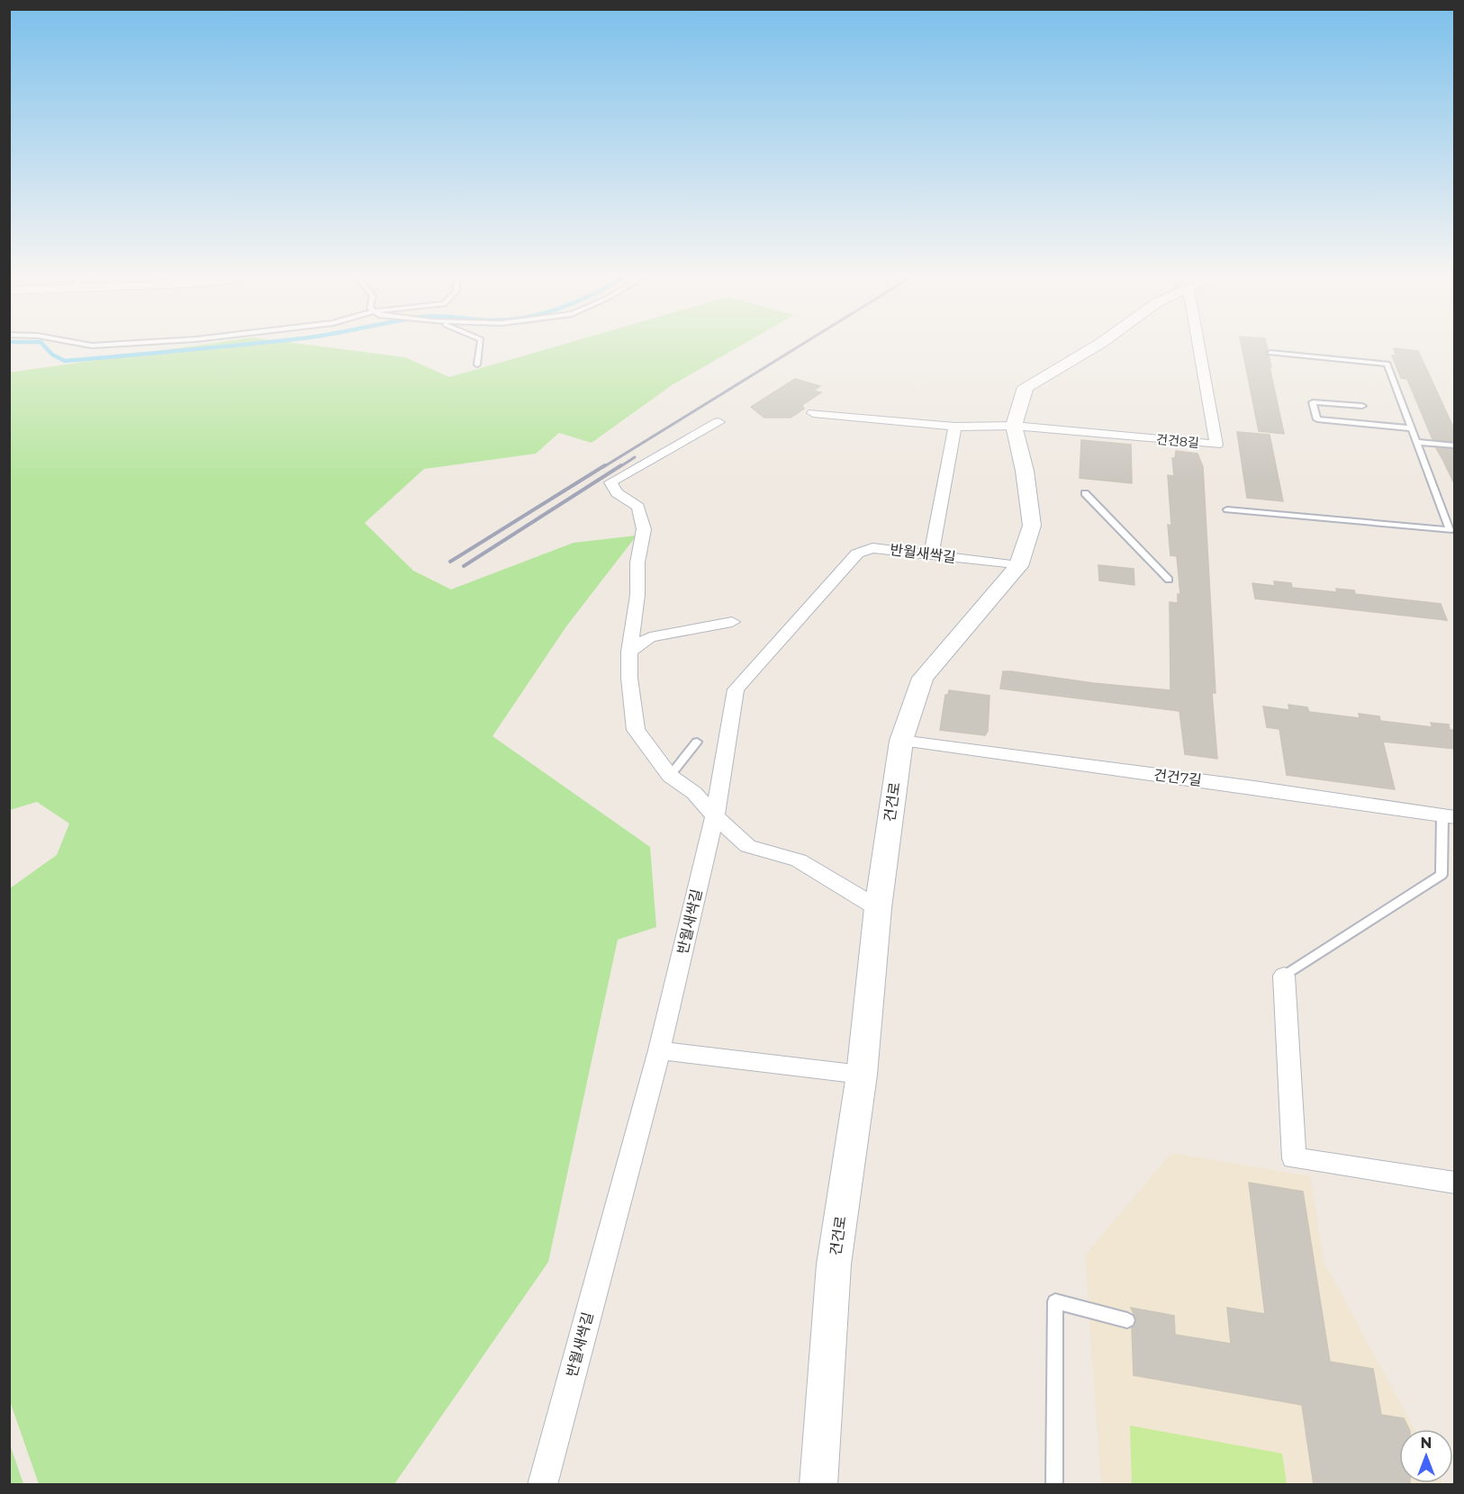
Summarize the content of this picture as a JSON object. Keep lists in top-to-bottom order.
{
  "streets": {
    "street": [
      "건건8길",
      "반월새싹길",
      "건건7길",
      "건건로"
    ]
  },
  "crossings": [
    ["건건8길", "건건로"],
    ["반월새싹길", "건건로"],
    ["건건7길", "건건로"]
  ],
  "north": "top"
}
